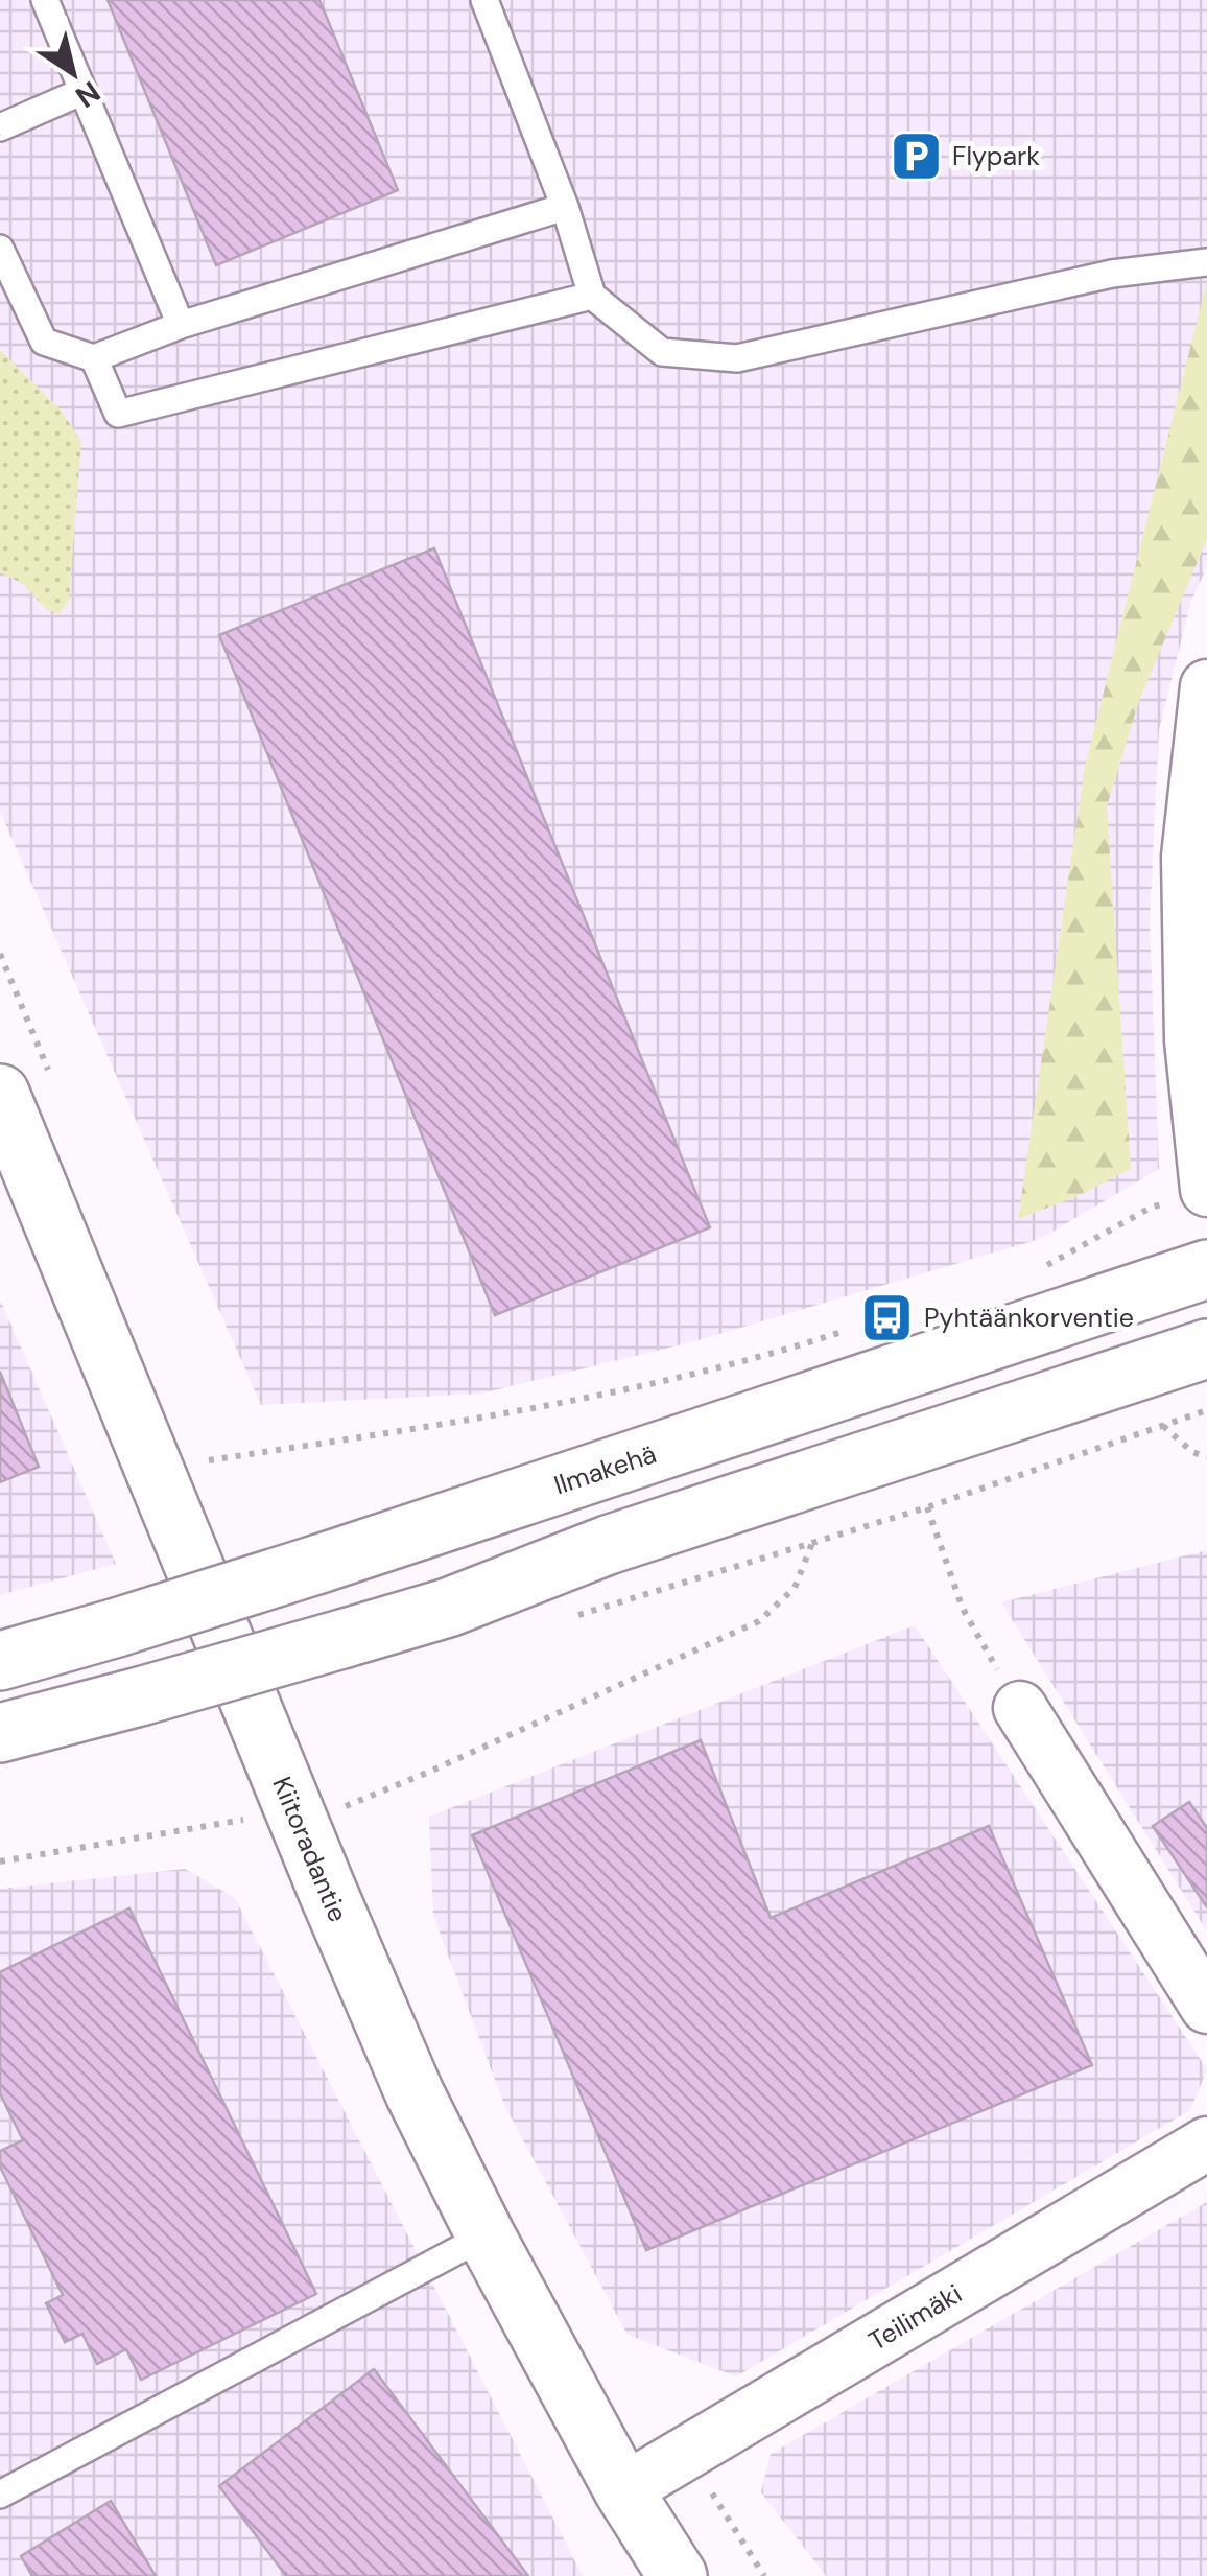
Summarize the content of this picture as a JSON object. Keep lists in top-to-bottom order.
{
  "streets": {
    "main road": ["Ilmakehä", "Kiitoradantie"],
    "street": ["Teilimäki"]
  },
  "crossings": [
    ["Kiitoradantie", "Teilimäki"]
  ],
  "places": {
    "parking": ["Flypark"],
    "bus stop": ["Pyhtäänkorventie"]
  },
  "north": "bottom right"
}
